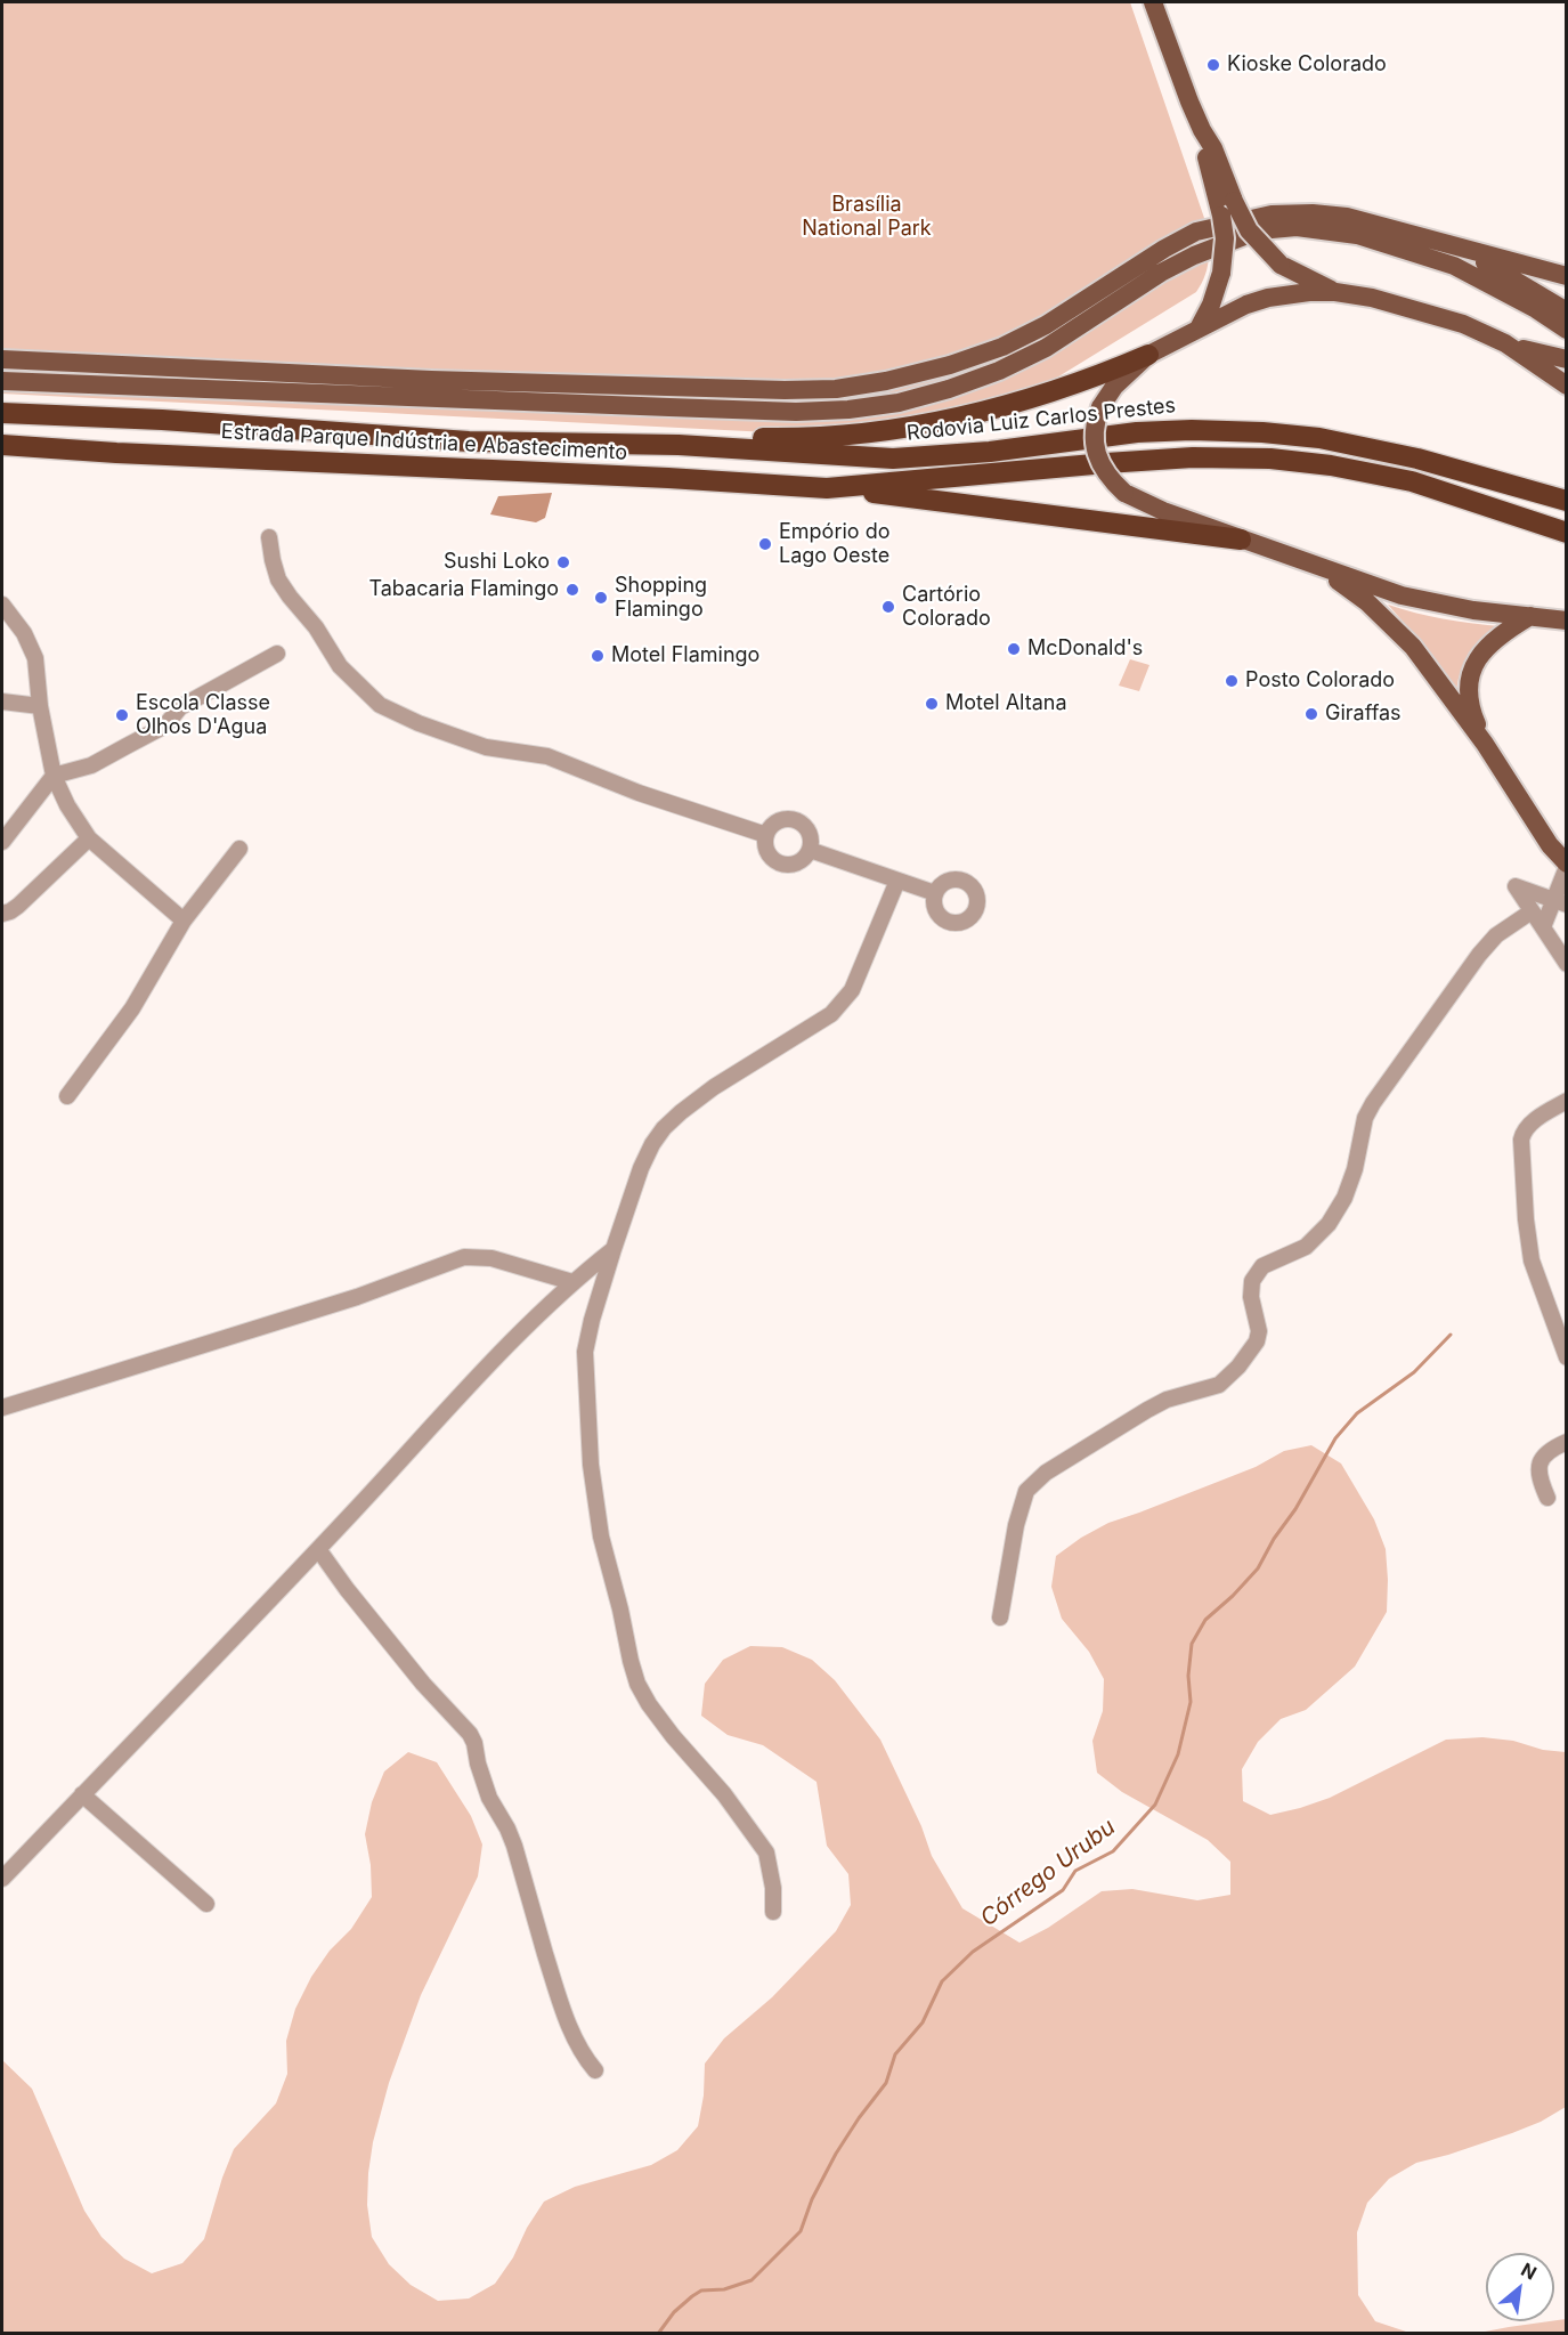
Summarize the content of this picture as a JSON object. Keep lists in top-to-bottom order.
{
  "streets": {
    "highway": ["Rodovia Luiz Carlos Prestes", "Estrada Parque Indústria e Abastecimento"]
  },
  "crossings": [
    ["Rodovia Luiz Carlos Prestes", "Estrada Parque Indústria e Abastecimento"]
  ],
  "water": ["Córrego Urubu"],
  "parks": ["Brasília National Park"],
  "places": [
    "Kioske Colorado",
    "Empório do Lago Oeste",
    "Sushi Loko",
    "Tabacaria Flamingo",
    "Shopping Flamingo",
    "Cartório Colorado",
    "McDonald's",
    "Motel Flamingo",
    "Posto Colorado",
    "Motel Altana",
    "Giraffas",
    "Escola Classe Olhos D'Agua"
  ],
  "north": "top right"
}
